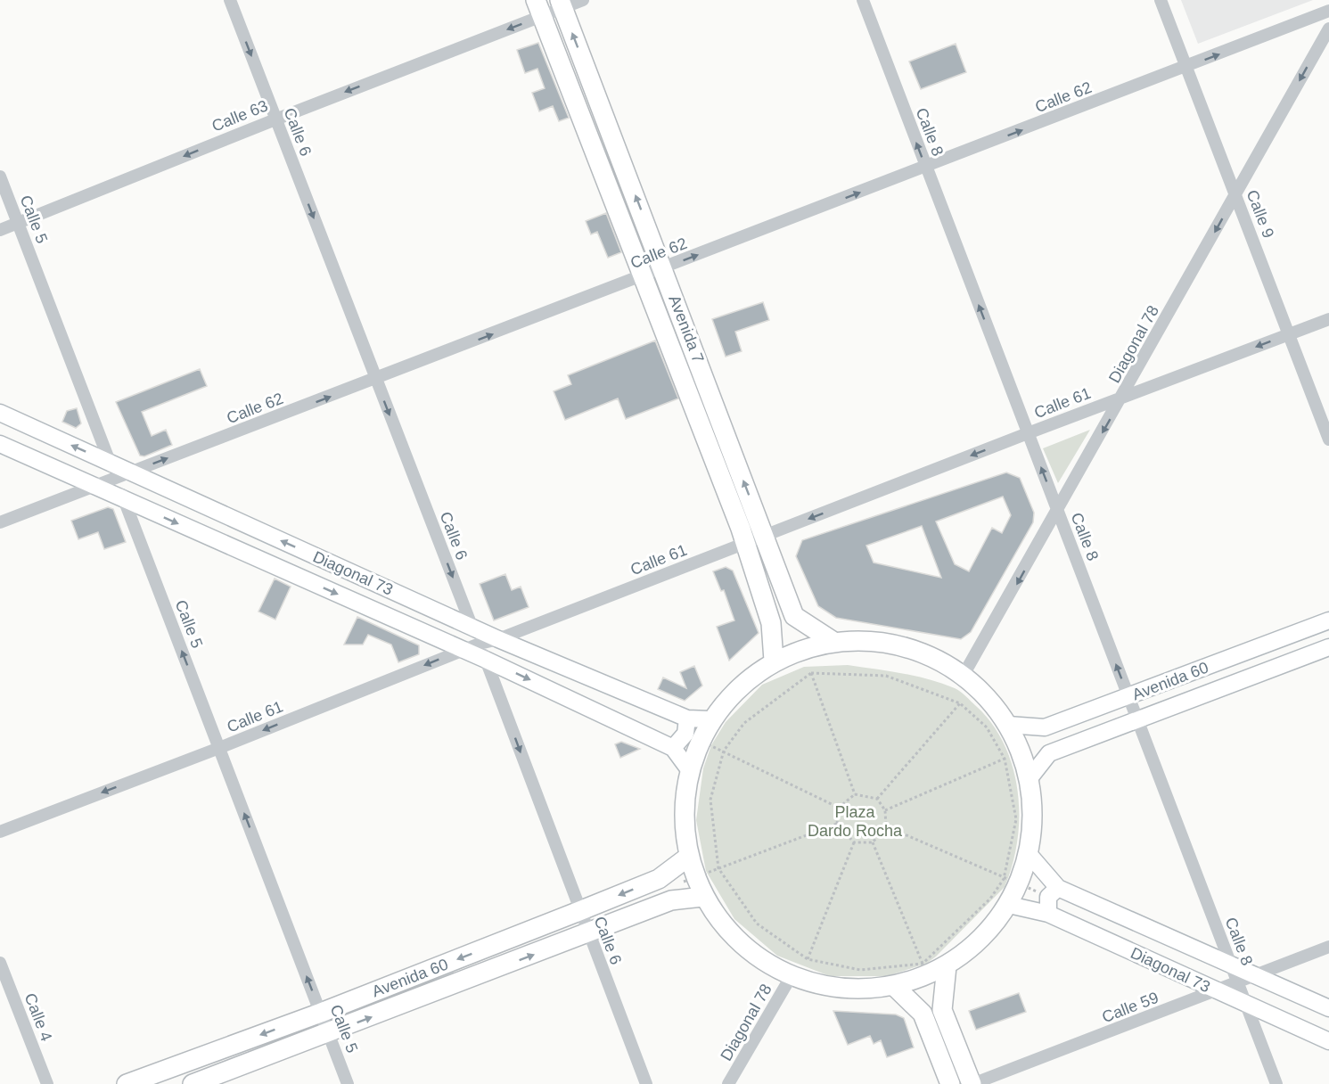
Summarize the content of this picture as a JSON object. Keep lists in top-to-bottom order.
{
  "streets": {
    "main road": ["Avenida 7", "Diagonal 73", "Avenida 60"],
    "street": [
      "Calle 62",
      "Calle 63",
      "Calle 6",
      "Calle 8",
      "Calle 9",
      "Calle 5",
      "Diagonal 78",
      "Calle 61",
      "Calle 59",
      "Calle 4"
    ]
  },
  "crossings": [
    ["Calle 62", "Calle 6"],
    ["Calle 62", "Calle 8"],
    ["Calle 62", "Calle 9"],
    ["Calle 62", "Calle 5"],
    ["Calle 62", "Avenida 7"],
    ["Calle 62", "Diagonal 73"],
    ["Calle 63", "Calle 6"],
    ["Calle 63", "Calle 5"],
    ["Calle 63", "Avenida 7"],
    ["Calle 6", "Calle 61"],
    ["Calle 6", "Diagonal 73"],
    ["Calle 6", "Avenida 60"],
    ["Calle 8", "Diagonal 78"],
    ["Calle 8", "Calle 61"],
    ["Calle 8", "Diagonal 73"],
    ["Calle 8", "Avenida 60"],
    ["Calle 8", "Calle 59"],
    ["Calle 9", "Diagonal 78"],
    ["Calle 9", "Calle 61"],
    ["Calle 5", "Calle 61"],
    ["Calle 5", "Diagonal 73"],
    ["Calle 5", "Avenida 60"],
    ["Avenida 7", "Calle 61"],
    ["Diagonal 78", "Calle 61"],
    ["Calle 61", "Diagonal 73"],
    ["Diagonal 73", "Calle 59"]
  ],
  "one_way": [
    "Calle 62",
    "Calle 63",
    "Calle 6",
    "Calle 8",
    "Calle 5",
    "Diagonal 78",
    "Calle 61"
  ],
  "parks": ["Plaza Dardo Rocha"]
}
